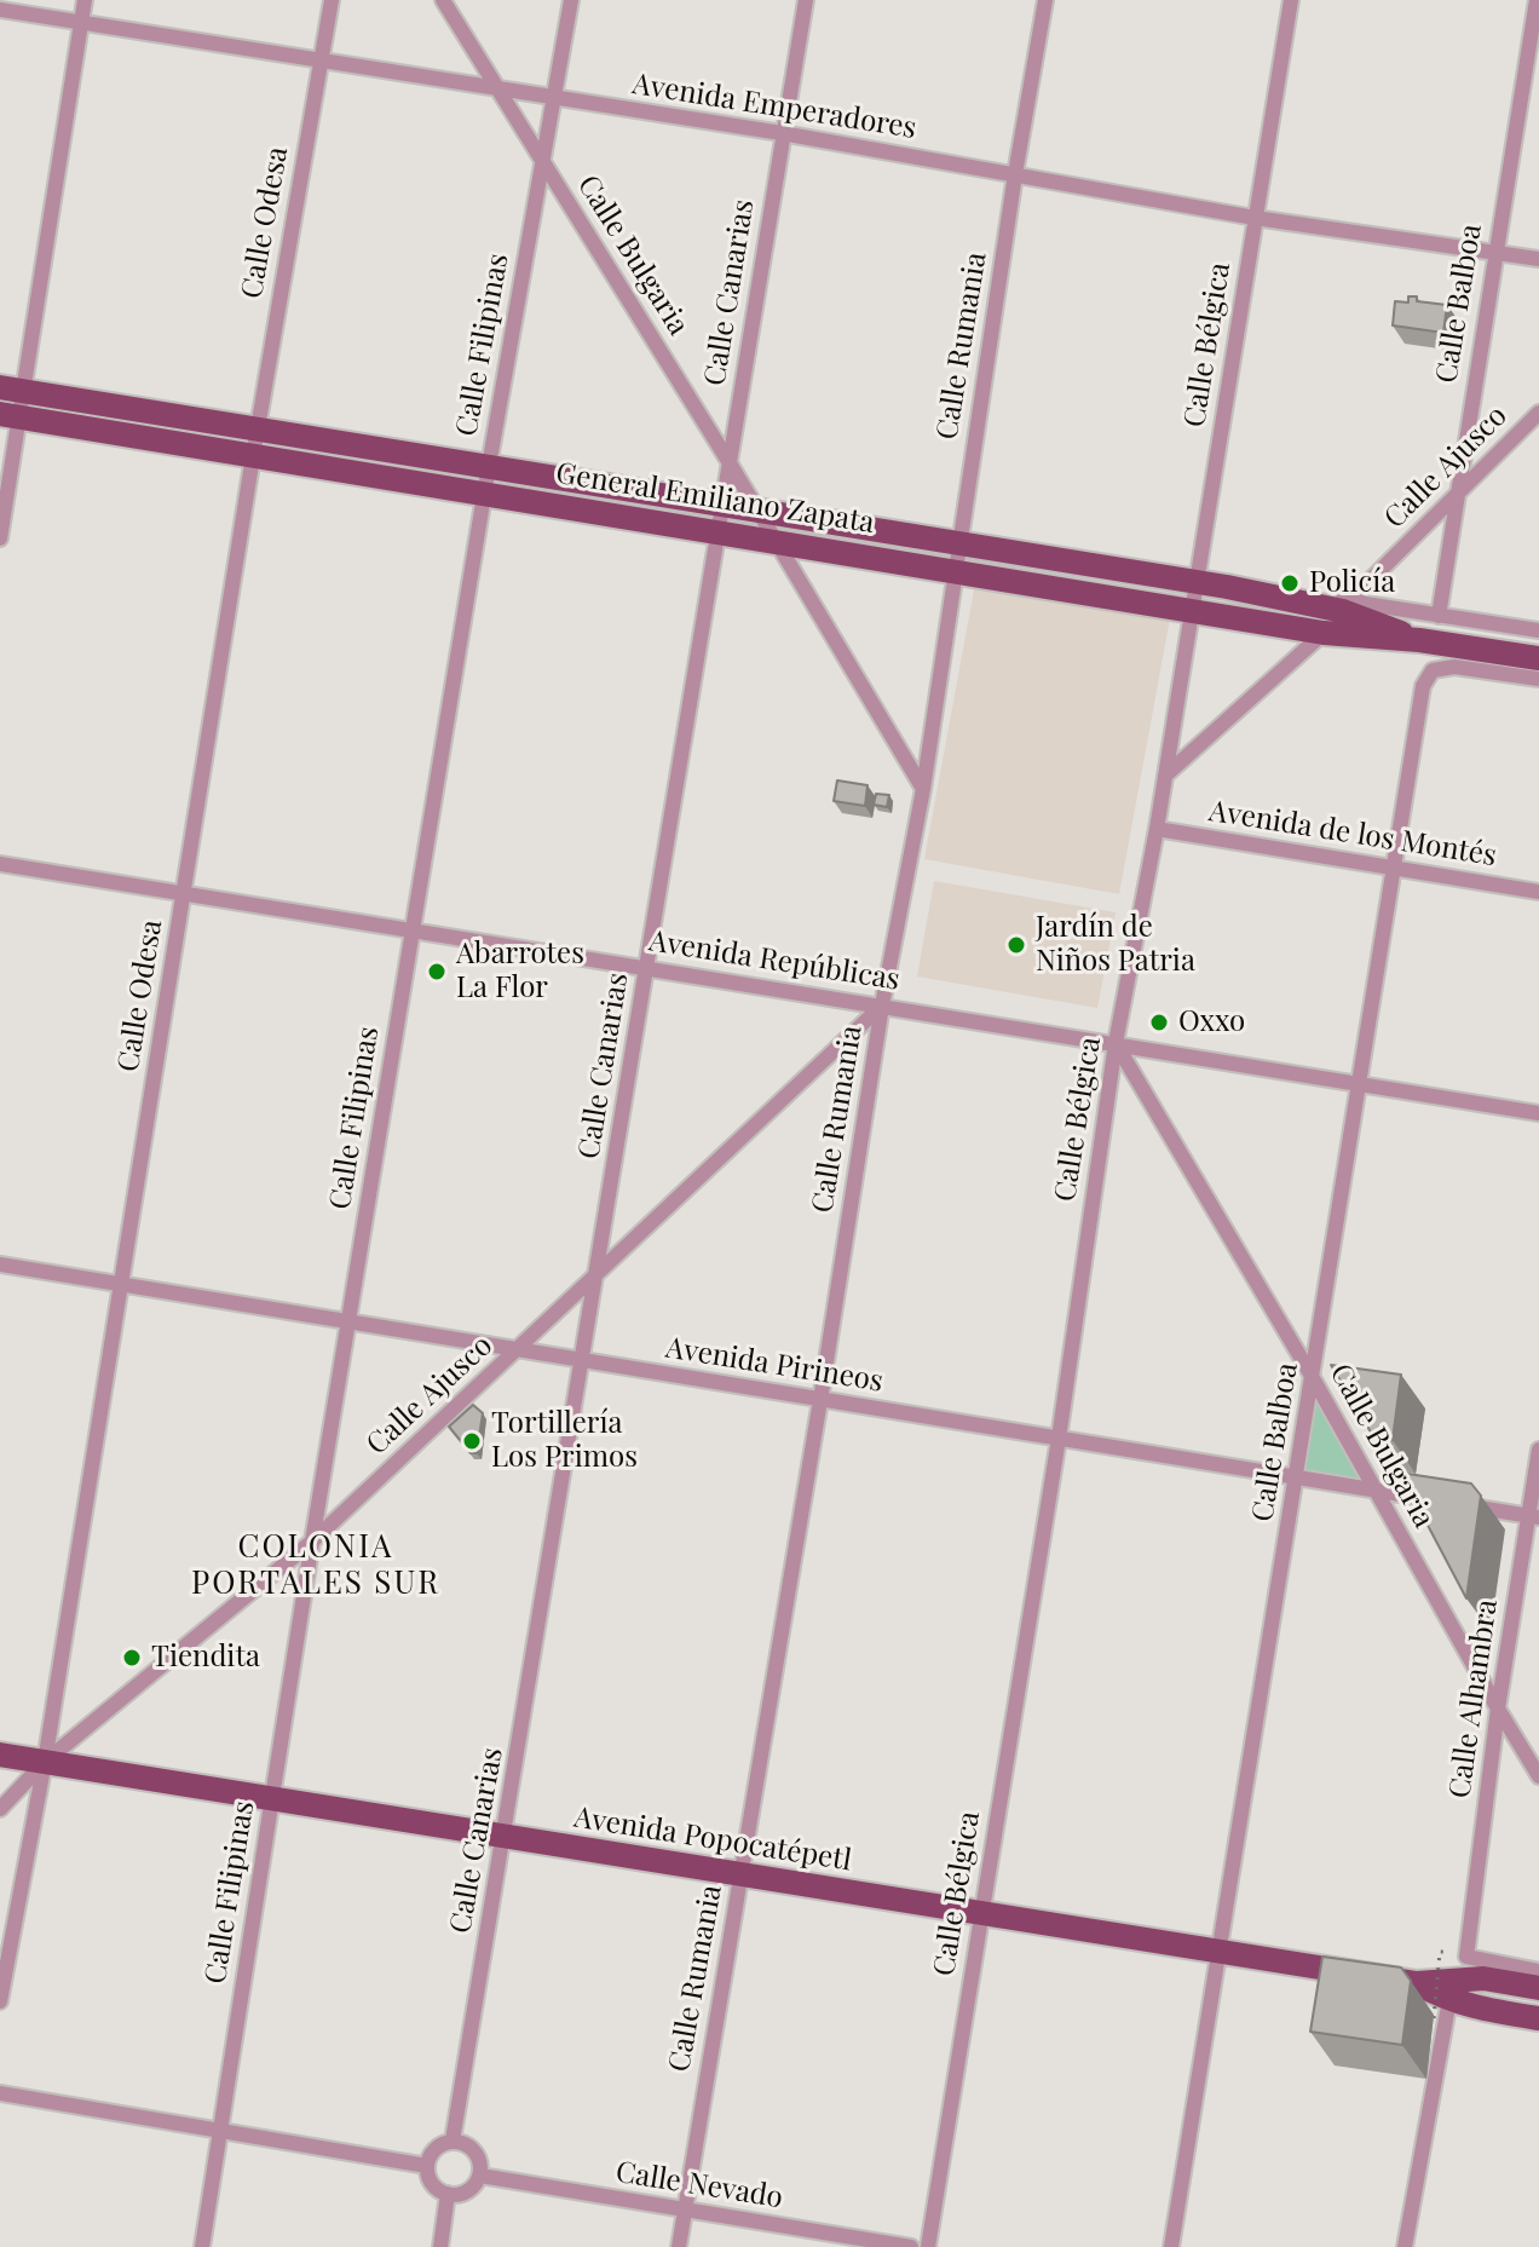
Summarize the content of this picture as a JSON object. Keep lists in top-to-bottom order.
{
  "streets": {
    "main road": ["General Emiliano Zapata", "Avenida Popocatépetl"],
    "street": [
      "Avenida Emperadores",
      "Calle Odesa",
      "Calle Bulgaria",
      "Calle Canarias",
      "Calle Balboa",
      "Calle Filipinas",
      "Calle Bélgica",
      "Calle Rumania",
      "Calle Ajusco",
      "Avenida de los Montés",
      "Avenida Repúblicas",
      "Avenida Pirineos",
      "Calle Alhambra",
      "Calle Nevado"
    ]
  },
  "crossings": [
    ["Avenida Emperadores", "Calle Odesa"],
    ["Avenida Emperadores", "Calle Bulgaria"],
    ["Avenida Emperadores", "Calle Canarias"],
    ["Avenida Emperadores", "Calle Balboa"],
    ["Avenida Emperadores", "Calle Filipinas"],
    ["Avenida Emperadores", "Calle Bélgica"],
    ["Avenida Emperadores", "Calle Rumania"],
    ["Calle Odesa", "Calle Ajusco"],
    ["Calle Odesa", "General Emiliano Zapata"],
    ["Calle Odesa", "Avenida Repúblicas"],
    ["Calle Odesa", "Avenida Pirineos"],
    ["Calle Odesa", "Avenida Popocatépetl"],
    ["Calle Bulgaria", "Calle Canarias"],
    ["Calle Bulgaria", "Calle Balboa"],
    ["Calle Bulgaria", "Calle Filipinas"],
    ["Calle Bulgaria", "Calle Bélgica"],
    ["Calle Bulgaria", "Calle Rumania"],
    ["Calle Bulgaria", "General Emiliano Zapata"],
    ["Calle Bulgaria", "Avenida Repúblicas"],
    ["Calle Bulgaria", "Avenida Pirineos"],
    ["Calle Bulgaria", "Calle Alhambra"],
    ["Calle Canarias", "Calle Ajusco"],
    ["Calle Canarias", "General Emiliano Zapata"],
    ["Calle Canarias", "Avenida Repúblicas"],
    ["Calle Canarias", "Avenida Pirineos"],
    ["Calle Canarias", "Avenida Popocatépetl"],
    ["Calle Canarias", "Calle Nevado"],
    ["Calle Balboa", "Calle Ajusco"],
    ["Calle Balboa", "General Emiliano Zapata"],
    ["Calle Balboa", "Avenida de los Montés"],
    ["Calle Balboa", "Avenida Repúblicas"],
    ["Calle Balboa", "Avenida Pirineos"],
    ["Calle Balboa", "Avenida Popocatépetl"],
    ["Calle Filipinas", "Calle Ajusco"],
    ["Calle Filipinas", "General Emiliano Zapata"],
    ["Calle Filipinas", "Avenida Repúblicas"],
    ["Calle Filipinas", "Avenida Pirineos"],
    ["Calle Filipinas", "Avenida Popocatépetl"],
    ["Calle Bélgica", "General Emiliano Zapata"],
    ["Calle Bélgica", "Avenida de los Montés"],
    ["Calle Bélgica", "Avenida Repúblicas"],
    ["Calle Bélgica", "Avenida Pirineos"],
    ["Calle Bélgica", "Avenida Popocatépetl"],
    ["Calle Rumania", "Calle Ajusco"],
    ["Calle Rumania", "General Emiliano Zapata"],
    ["Calle Rumania", "Avenida Repúblicas"],
    ["Calle Rumania", "Avenida Pirineos"],
    ["Calle Rumania", "Avenida Popocatépetl"],
    ["Calle Rumania", "Calle Nevado"],
    ["Calle Ajusco", "General Emiliano Zapata"],
    ["Calle Ajusco", "Avenida Repúblicas"],
    ["Calle Ajusco", "Avenida Pirineos"],
    ["Calle Ajusco", "Avenida Popocatépetl"],
    ["Avenida Pirineos", "Calle Alhambra"]
  ],
  "districts": ["COLONIA PORTALES SUR"],
  "places": [
    "Policía",
    "Jardín de Niños Patria",
    "Abarrotes La Flor",
    "Oxxo",
    "Tortillería Los Primos",
    "Tiendita"
  ]
}
